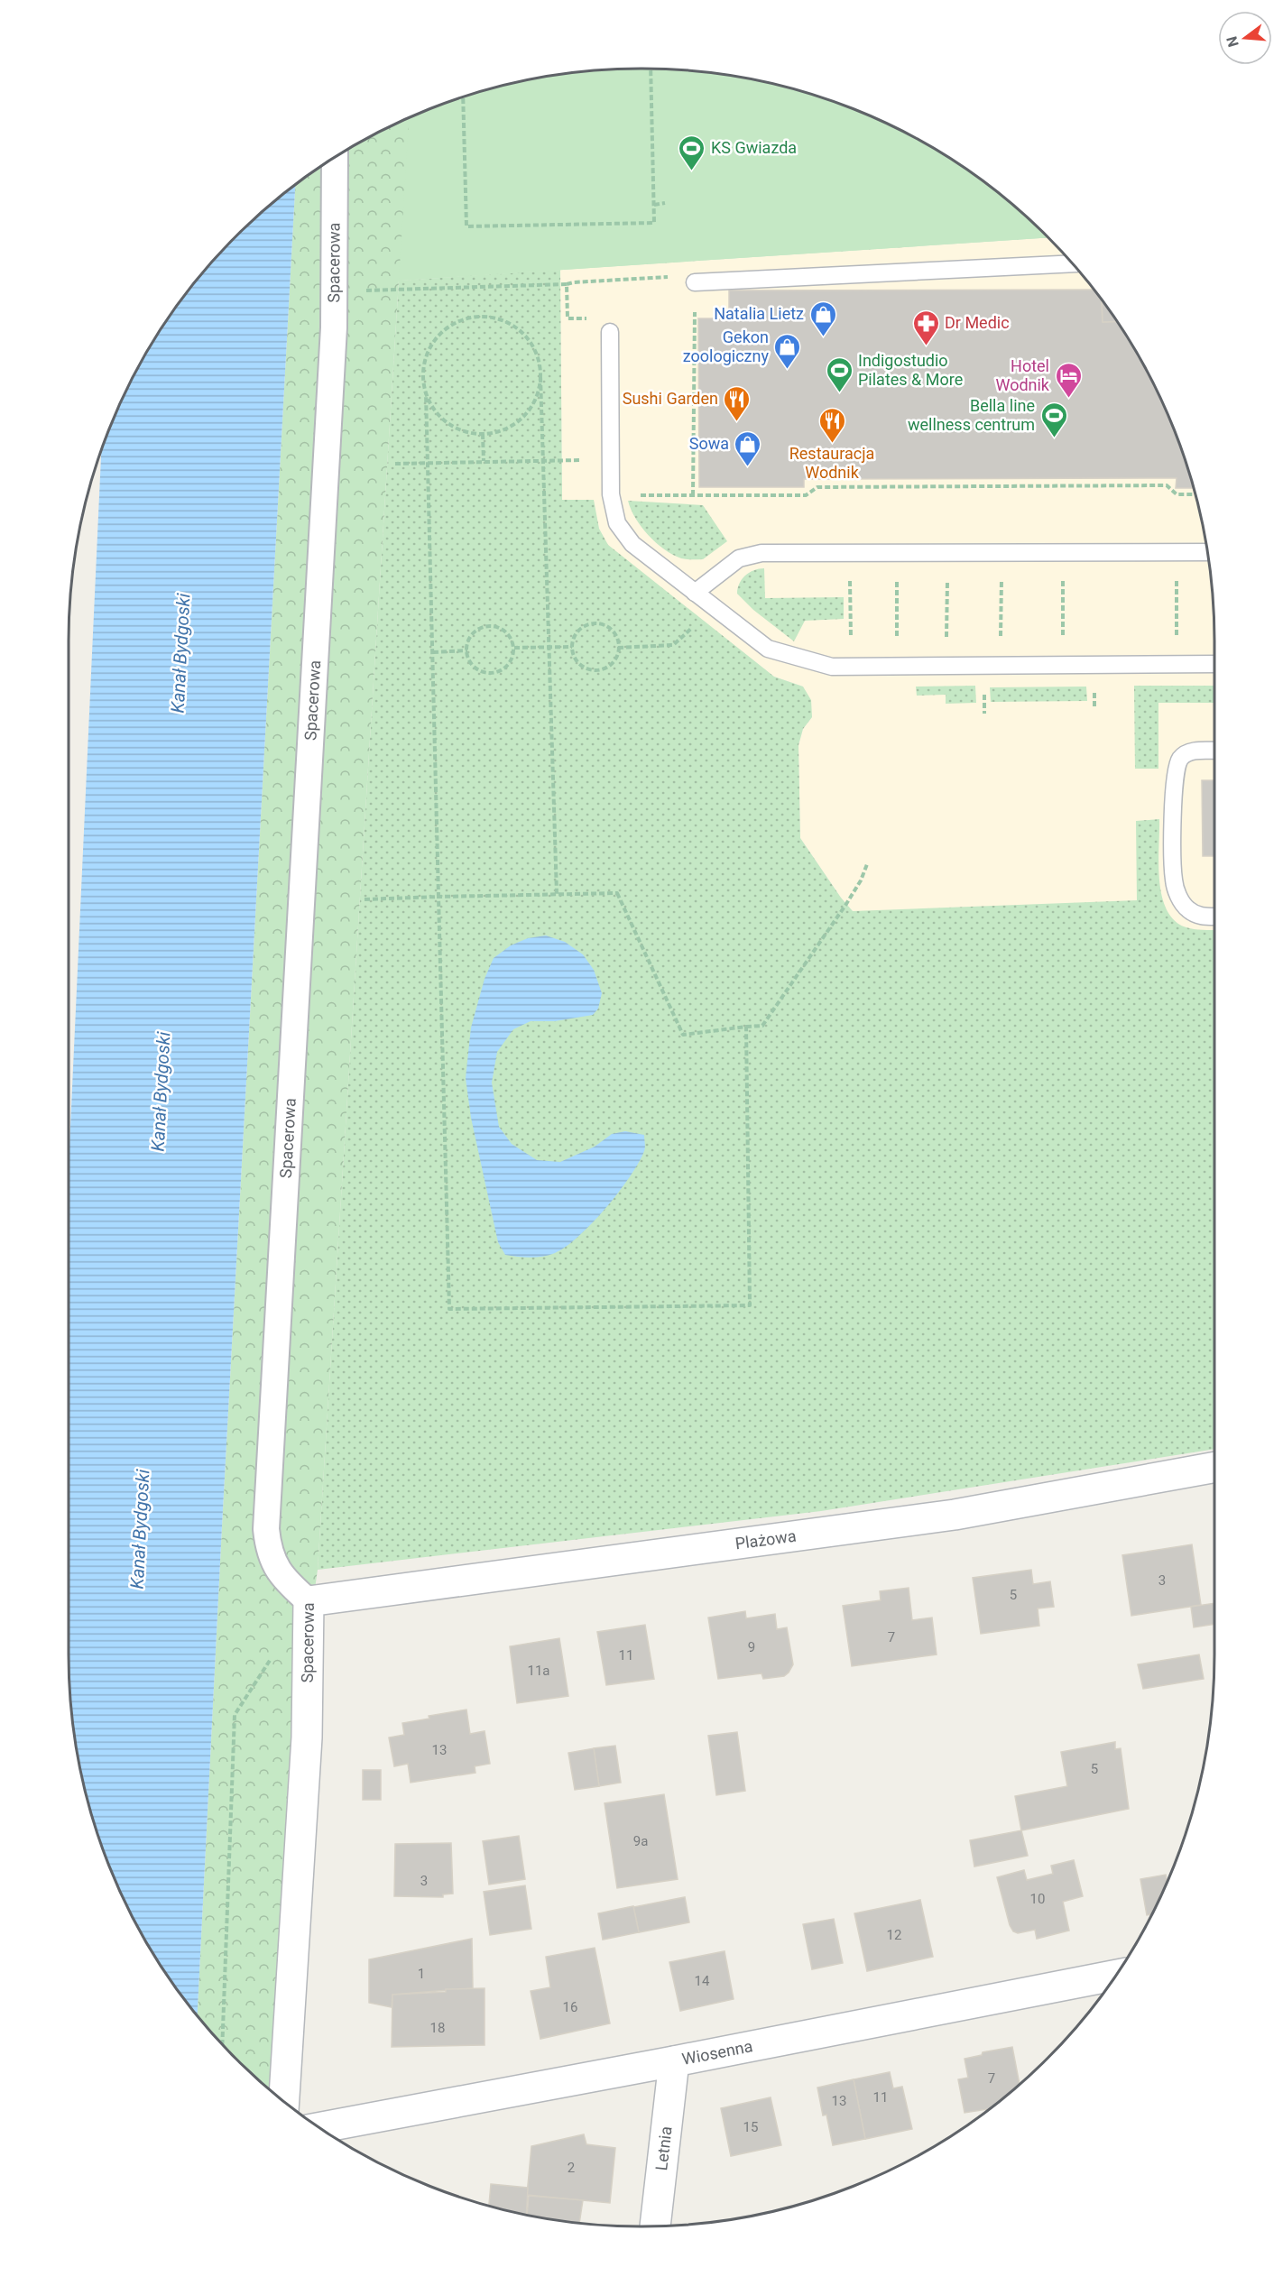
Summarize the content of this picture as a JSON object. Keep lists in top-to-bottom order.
{
  "streets": {
    "street": [
      "Spacerowa",
      "Plażowa",
      "Wiosenna",
      "Letnia"
    ]
  },
  "crossings": [
    ["Spacerowa", "Plażowa"],
    ["Wiosenna", "Letnia"]
  ],
  "water": ["Kanał Bydgoski"],
  "places": {
    "sports": ["KS Gwiazda", "Indigostudio Pilates & More", "Bella line wellness centrum"],
    "shop": ["Natalia Lietz", "Gekon zoologiczny", "Sowa"],
    "pharmacy": ["Dr Medic"],
    "hotel": ["Hotel Wodnik"],
    "restaurant": ["Sushi Garden", "Restauracja Wodnik"]
  },
  "house_numbers": [
    "3",
    "5",
    "7",
    "9",
    "11",
    "11a",
    "13",
    "5",
    "9a",
    "3",
    "10",
    "12",
    "1",
    "14",
    "16",
    "18",
    "7",
    "11",
    "13",
    "15",
    "2"
  ],
  "north": "left"
}
